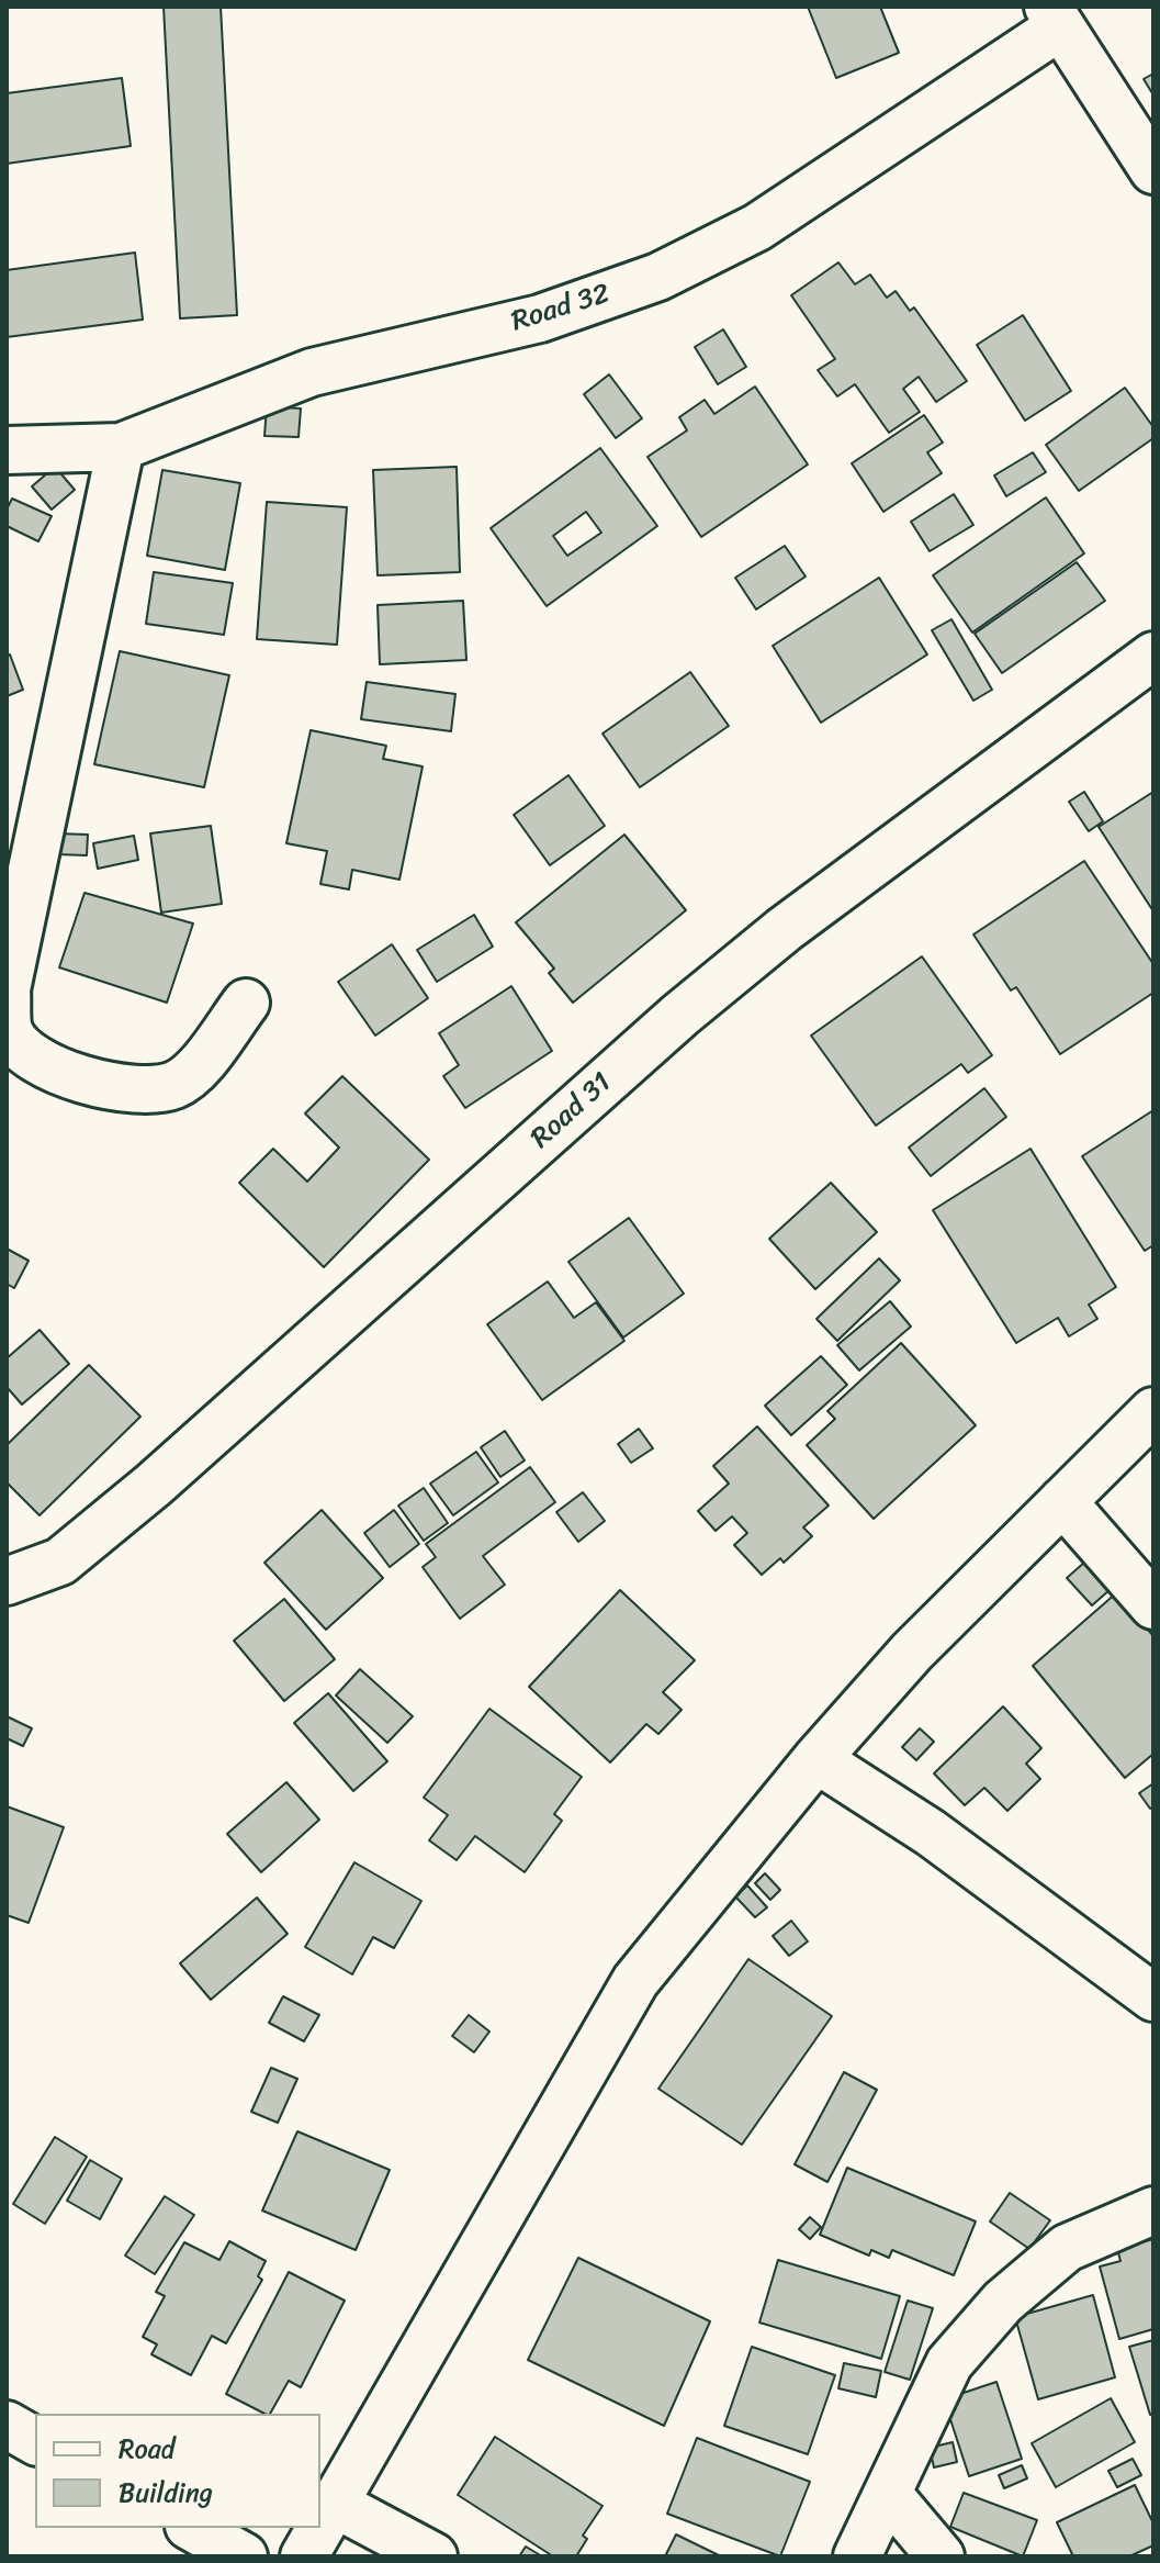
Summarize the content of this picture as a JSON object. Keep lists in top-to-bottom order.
{
  "streets": {
    "street": ["Road 32", "Road 31"]
  },
  "legend": ["Road", "Building"]
}
